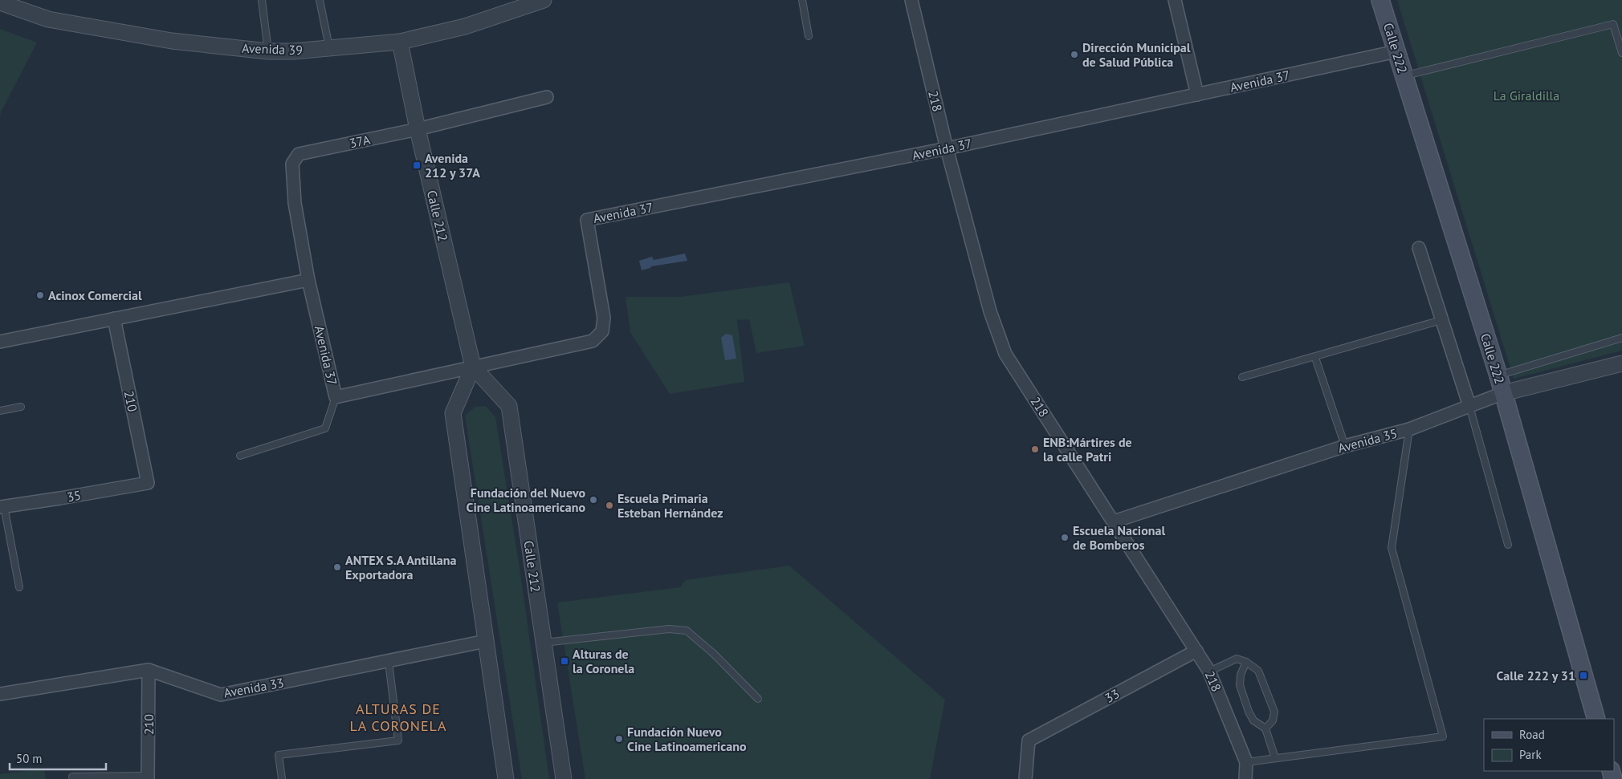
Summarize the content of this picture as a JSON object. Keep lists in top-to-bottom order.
{
  "streets": {
    "main road": ["Calle 222"],
    "street": [
      "Avenida 39",
      "Avenida 37",
      "218",
      "37A",
      "Calle 212",
      "210",
      "Avenida 35",
      "35",
      "Avenida 33",
      "33"
    ]
  },
  "crossings": [
    ["Calle 222", "Avenida 37"],
    ["Calle 222", "Avenida 35"],
    ["Avenida 39", "Calle 212"],
    ["Avenida 37", "218"],
    ["Avenida 37", "37A"],
    ["Avenida 37", "Calle 212"],
    ["218", "Avenida 35"],
    ["218", "33"],
    ["37A", "Calle 212"],
    ["210", "35"],
    ["210", "Avenida 33"]
  ],
  "districts": ["ALTURAS DE LA CORONELA"],
  "parks": ["La Giraldilla"],
  "places": {
    "other": [
      "Dirección Municipal de Salud Pública",
      "Acinox Comercial",
      "ENB:Mártires de la calle Patri",
      "Fundación del Nuevo Cine Latinoamericano",
      "Escuela Primaria Esteban Hernández",
      "Escuela Nacional de Bomberos",
      "ANTEX S.A Antillana Exportadora",
      "Fundación Nuevo Cine Latinoamericano"
    ],
    "transit": ["Avenida 212 y 37A", "Alturas de la Coronela", "Calle 222 y 31"]
  },
  "legend": ["Road", "Park"],
  "scale_bar": "50 m"
}
